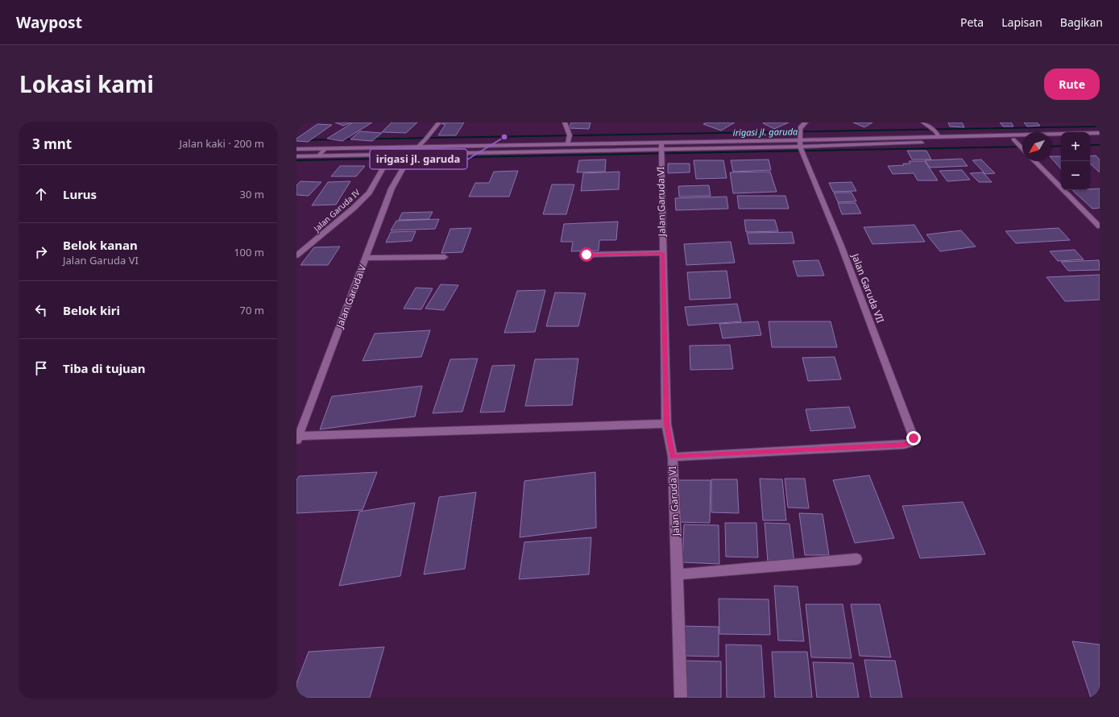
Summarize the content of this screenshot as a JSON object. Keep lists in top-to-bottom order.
{
  "streets": {
    "street": [
      "Jalan Garuda VI",
      "Jalan Garuda IV",
      "Jalan Garuda VII",
      "Jalan Garuda V"
    ]
  },
  "crossings": [
    ["Jalan Garuda VI", "Jalan Garuda VII"]
  ],
  "water": ["irigasi jl. garuda"],
  "places": ["irigasi jl. garuda"],
  "north": "bottom left",
  "page": {
    "header": "Waypost",
    "nav": ["Peta", "Lapisan", "Bagikan"],
    "title": "Lokasi kami",
    "buttons": "Rute",
    "heading": ["3 mnt", "Jalan kaki · 200 m"],
    "map_buttons": ["+", "−"],
    "list": [
      ["Lurus", "30 m"],
      ["Belok kanan", "Jalan Garuda VI", "100 m"],
      ["Belok kiri", "70 m"],
      "Tiba di tujuan"
    ]
  }
}
